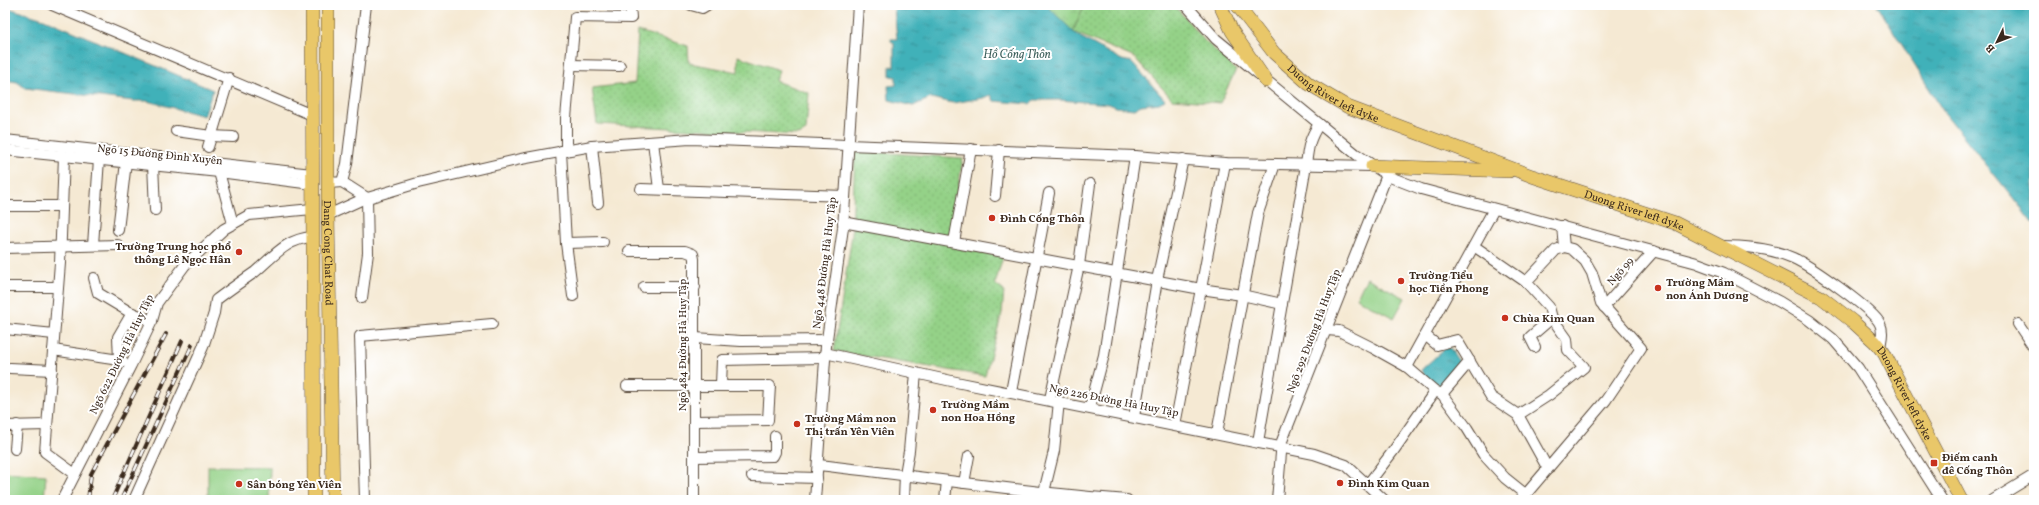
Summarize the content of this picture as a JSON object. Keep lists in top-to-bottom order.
{
  "streets": {
    "main road": ["Duong River left dyke", "Dang Cong Chat Road"],
    "street": [
      "Ngõ 15 Đường Đình Xuyên",
      "Ngõ 448 Đường Hà Huy Tập",
      "Ngõ 99",
      "Ngõ 292 Đường Hà Huy Tập",
      "Ngõ 484 Đường Hà Huy Tập",
      "Ngõ 622 Đường Hà Huy Tập",
      "Ngõ 226 Đường Hà Huy Tập"
    ]
  },
  "crossings": [
    ["Ngõ 15 Đường Đình Xuyên", "Dang Cong Chat Road"],
    ["Dang Cong Chat Road", "Ngõ 622 Đường Hà Huy Tập"],
    ["Ngõ 448 Đường Hà Huy Tập", "Ngõ 226 Đường Hà Huy Tập"],
    ["Ngõ 292 Đường Hà Huy Tập", "Ngõ 226 Đường Hà Huy Tập"]
  ],
  "water": ["Hồ Cống Thôn"],
  "places": {
    "other": [
      "Đình Cống Thôn",
      "Trường Trung học phổ thông Lê Ngọc Hân",
      "Trường Tiểu học Tiền Phong",
      "Trường Mầm non Ánh Dương",
      "Chùa Kim Quan",
      "Trường Mầm non Hoa Hồng",
      "Trường Mầm non Thị trấn Yên Viên",
      "Đình Kim Quan",
      "Sân bóng Yên Viên"
    ],
    "transit": ["Điếm canh đê Cống Thôn"]
  },
  "north": "bottom left"
}
